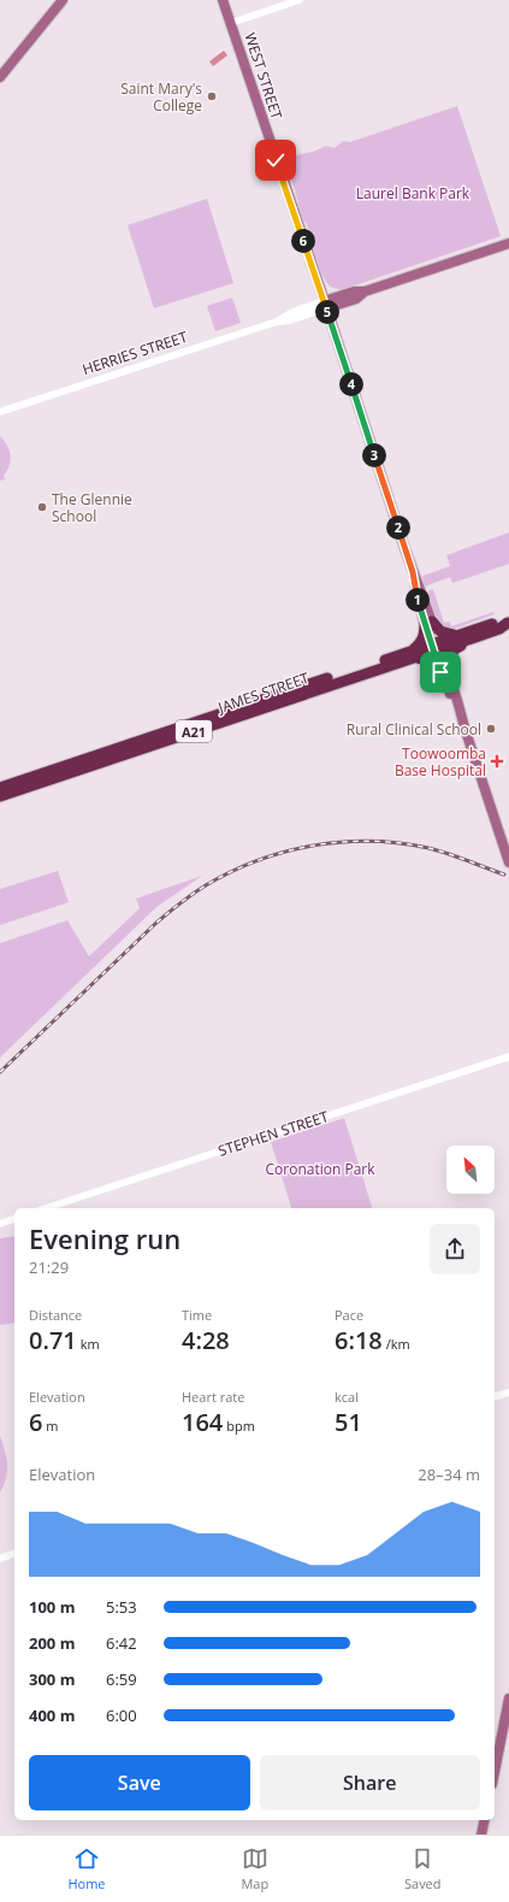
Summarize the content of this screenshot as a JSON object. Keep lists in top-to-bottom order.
{
  "streets": {
    "highway": ["JAMES STREET", "A21"],
    "main road": ["WEST STREET", "HERRIES STREET"],
    "street": ["STEPHEN STREET"]
  },
  "crossings": [
    ["WEST STREET", "HERRIES STREET"],
    ["WEST STREET", "JAMES STREET"]
  ],
  "parks": ["Laurel Bank Park", "Coronation Park"],
  "places": {
    "other": ["Saint Mary's College", "The Glennie School", "Rural Clinical School"],
    "health": ["Toowoomba Base Hospital"]
  },
  "north": "top left",
  "page": {
    "pins": [
      "6",
      "5",
      "4",
      "3",
      "2",
      "1"
    ],
    "heading": ["Evening run", "21:29"],
    "stats": [
      ["Distance", "0.71 km"],
      ["Time", "4:28"],
      ["Pace", "6:18 /km"],
      ["Elevation", "6 m"],
      ["Heart rate", "164 bpm"],
      ["kcal", "51"]
    ],
    "chart": ["Elevation", "28–34 m"],
    "list": [
      {
        "name": "100 m",
        "note": "5:53"
      },
      {
        "name": "200 m",
        "note": "6:42"
      },
      {
        "name": "300 m",
        "note": "6:59"
      },
      {
        "name": "400 m",
        "note": "6:00"
      }
    ],
    "buttons": ["Save", "Share"],
    "tabs": ["Home", "Map", "Saved"]
  }
}
